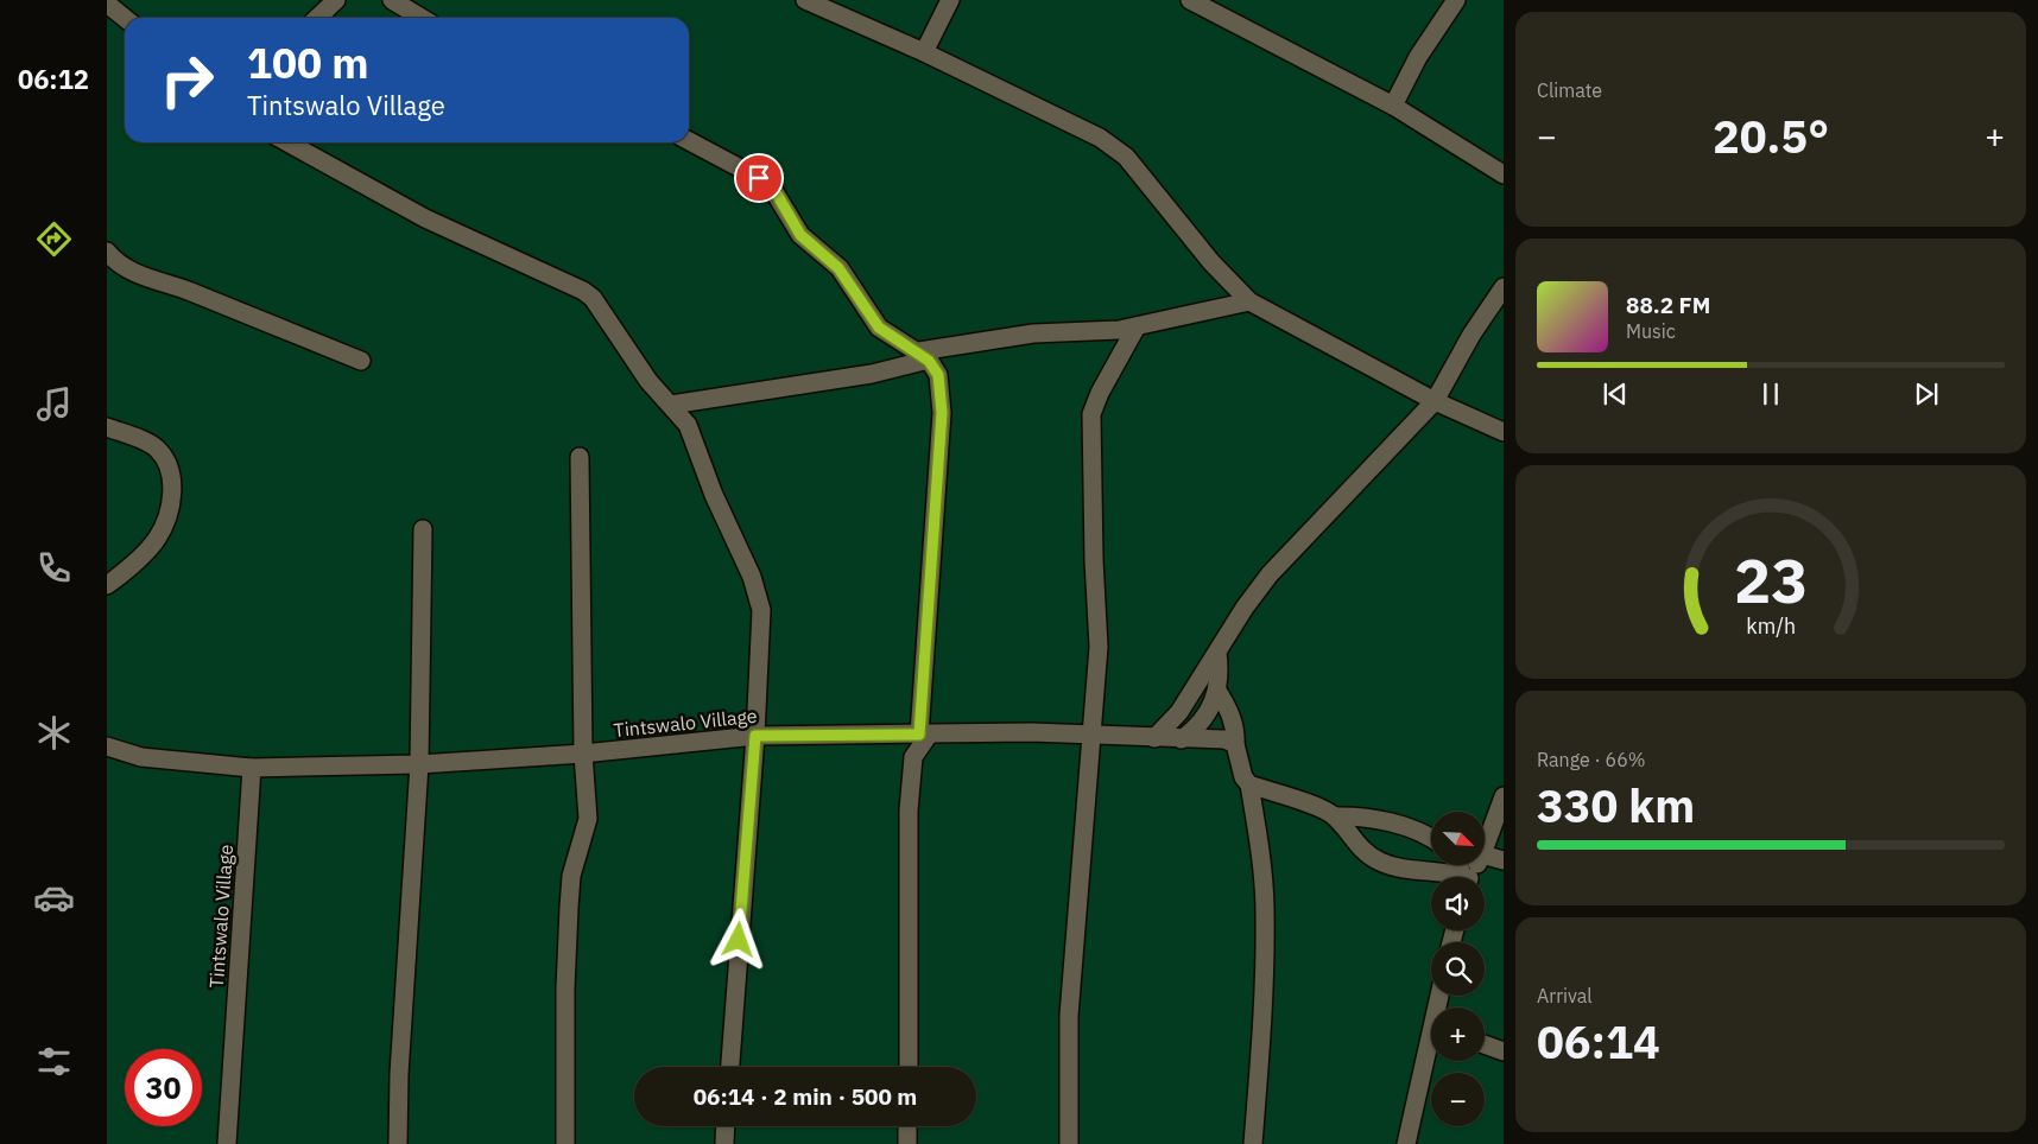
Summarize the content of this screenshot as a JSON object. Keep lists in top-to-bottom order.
{
  "streets": {
    "street": ["Tintswalo Village"]
  },
  "north": "bottom right",
  "page": {
    "tabs": "06:12",
    "tile": [
      "Climate",
      ["Range · 66%", "330 km"],
      ["Arrival", "06:14"]
    ],
    "turn": ["100 m", "Tintswalo Village"],
    "heat": ["−", "20.5°", "+"],
    "song": ["88.2 FM", "Music"],
    "map_buttons": ["+", "−"],
    "limit": "30",
    "trip": "06:14 · 2 min · 500 m",
    "gauge": ["23", "km/h"]
  }
}
